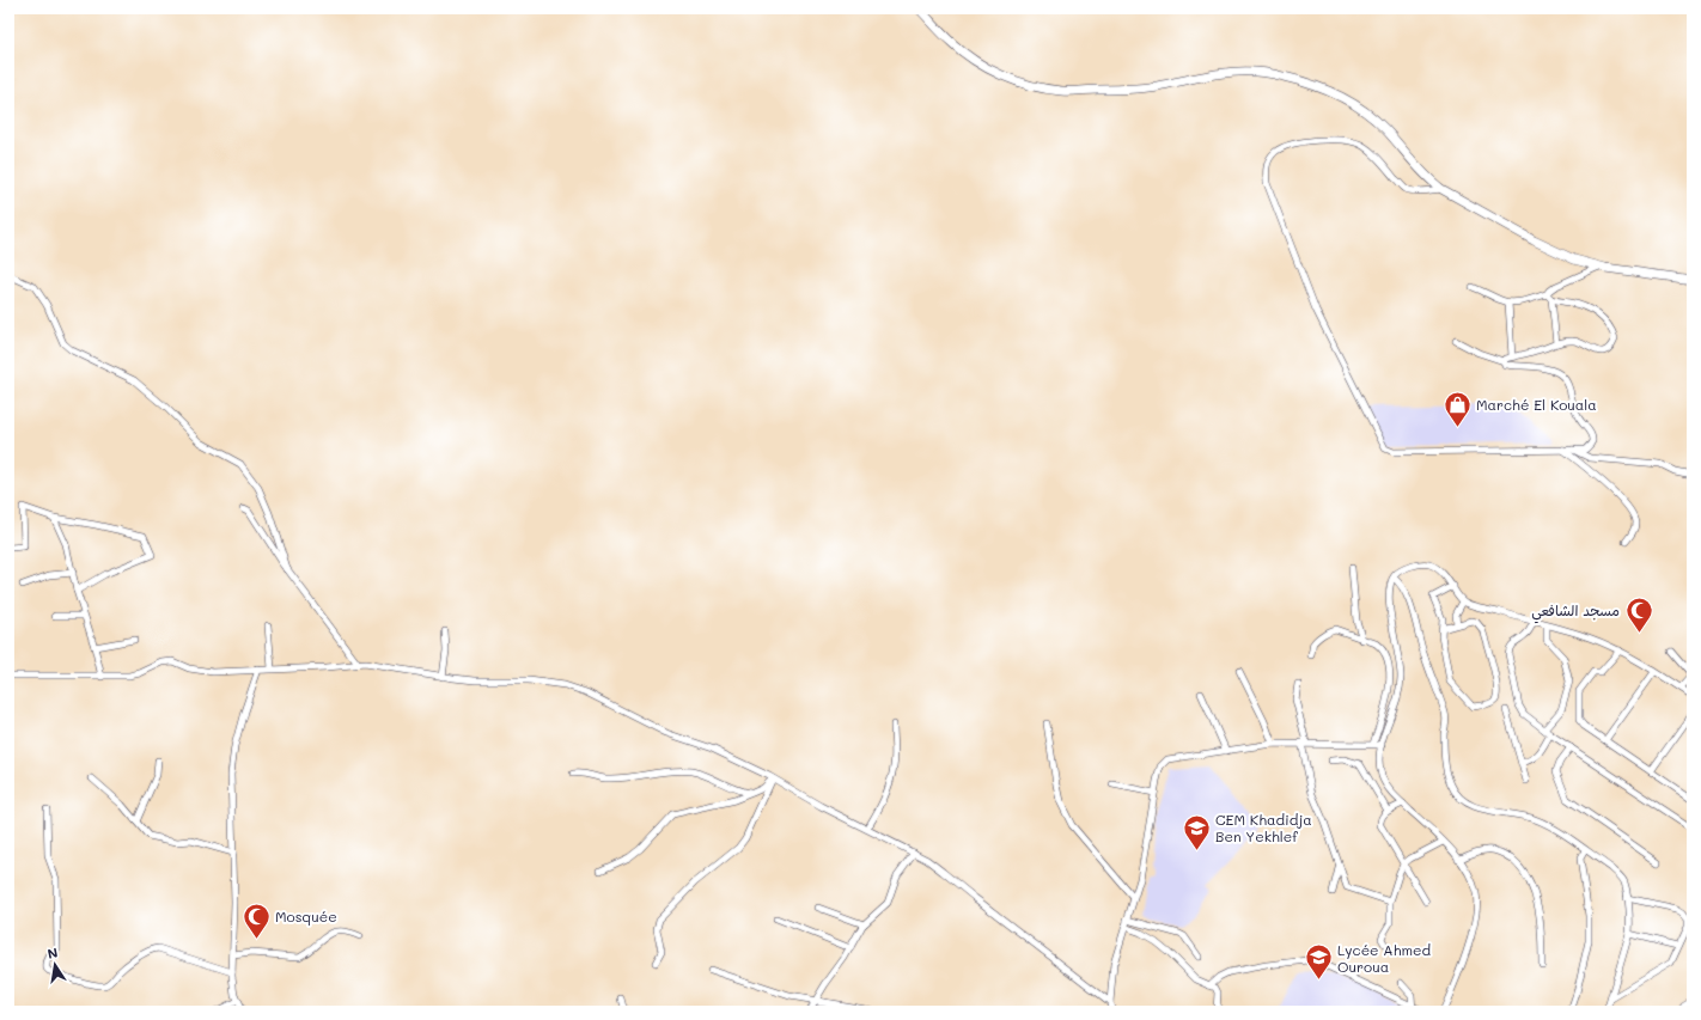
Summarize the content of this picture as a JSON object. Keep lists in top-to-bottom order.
{
  "places": {
    "shop": ["Marché El Kouala"],
    "mosque": ["مسجد الشافعي", "Mosquée"],
    "school or university": ["CEM Khadidja Ben Yekhlef", "Lycée Ahmed Ouroua"]
  },
  "north": "top"
}
